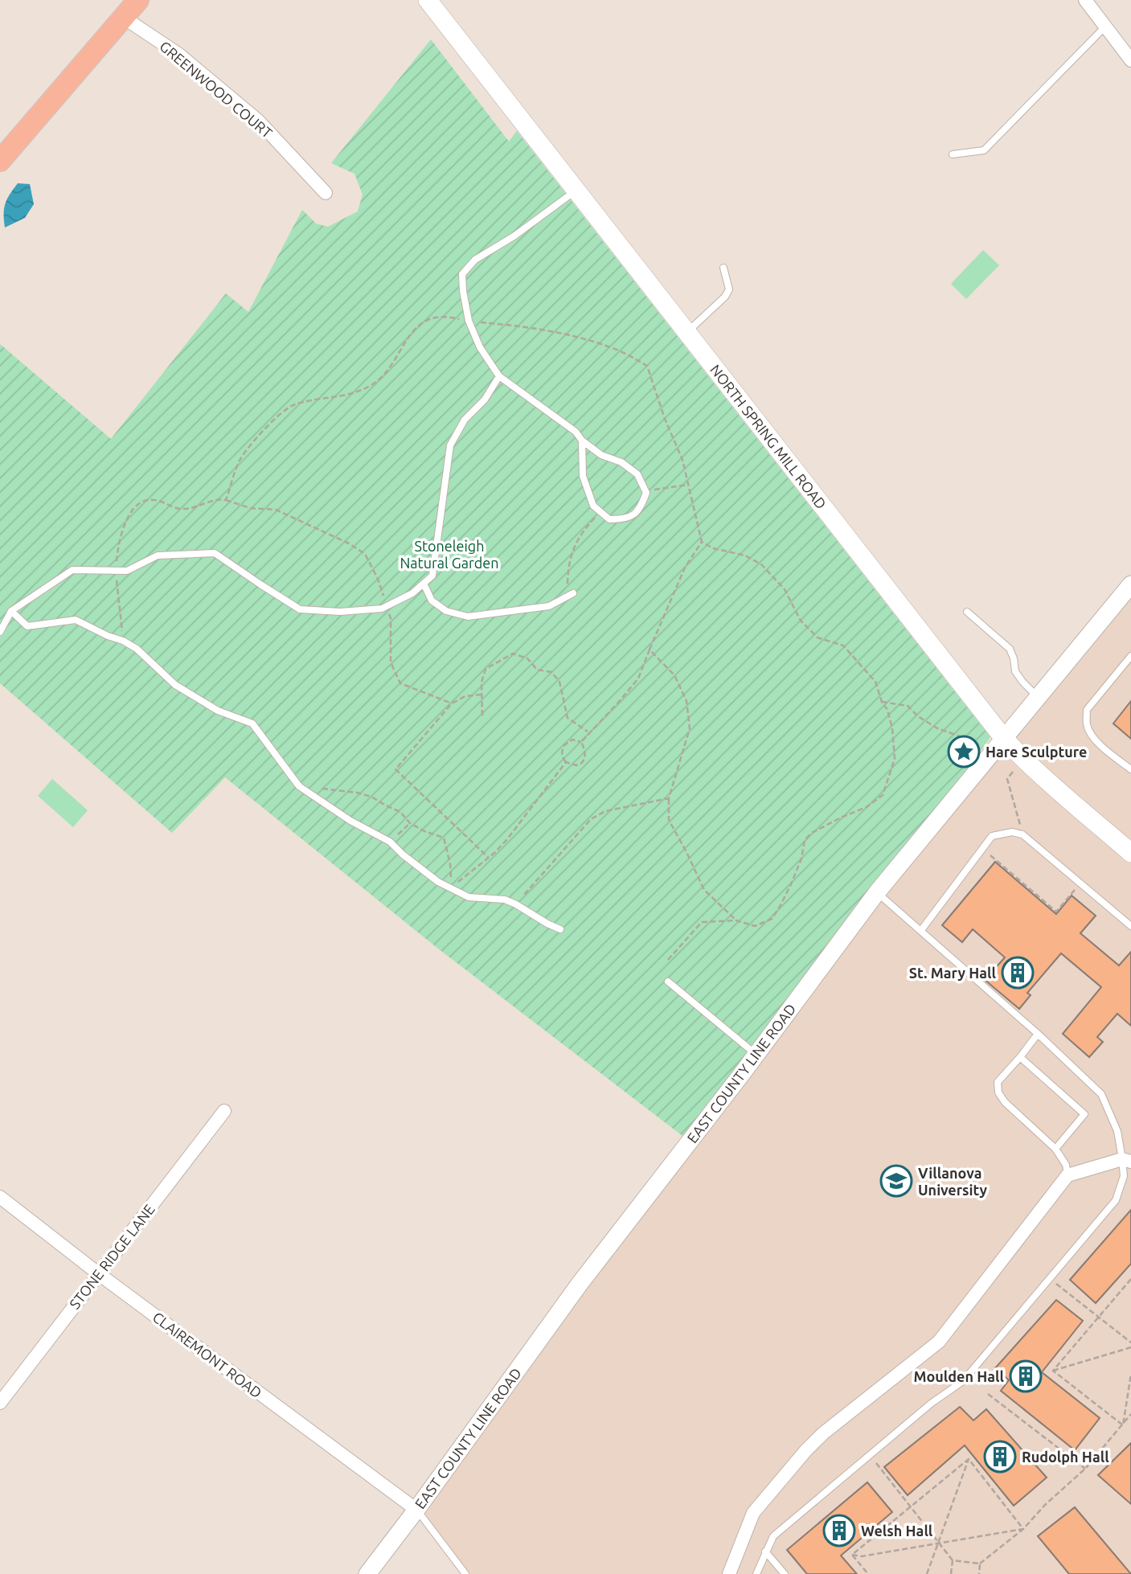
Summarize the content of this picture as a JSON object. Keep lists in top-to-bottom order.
{
  "streets": {
    "main road": ["NORTH SPRING MILL ROAD"],
    "street": [
      "GREENWOOD COURT",
      "EAST COUNTY LINE ROAD",
      "STONE RIDGE LANE",
      "CLAIREMONT ROAD"
    ]
  },
  "crossings": [
    ["NORTH SPRING MILL ROAD", "EAST COUNTY LINE ROAD"],
    ["EAST COUNTY LINE ROAD", "CLAIREMONT ROAD"],
    ["STONE RIDGE LANE", "CLAIREMONT ROAD"]
  ],
  "parks": ["Stoneleigh Natural Garden"],
  "places": {
    "place": ["Hare Sculpture"],
    "building": [
      "St. Mary Hall",
      "Moulden Hall",
      "Rudolph Hall",
      "Welsh Hall"
    ],
    "school or university": ["Villanova University"]
  }
}
